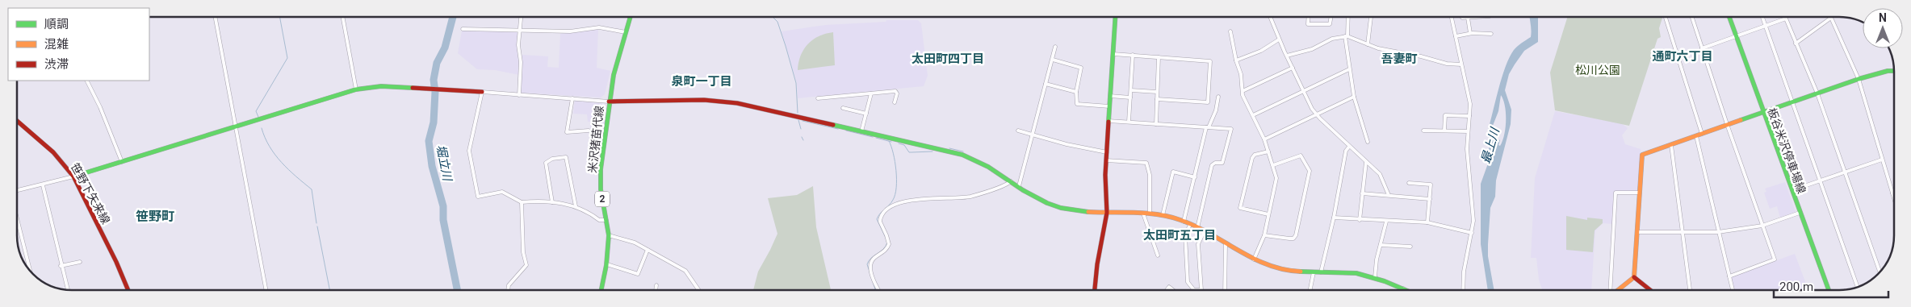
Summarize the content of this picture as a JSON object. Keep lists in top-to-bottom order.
{
  "streets": {
    "street": [
      "米沢猪苗代線",
      "板谷米沢停車場線",
      "笹野下矢来線",
      "2"
    ]
  },
  "districts": [
    "通町六丁目",
    "太田町四丁目",
    "吾妻町",
    "泉町一丁目",
    "笹野町",
    "太田町五丁目"
  ],
  "water": ["最上川", "堀立川"],
  "parks": ["松川公園"],
  "legend": ["順調", "混雑", "渋滞"],
  "scale_bar": "200 m",
  "north": "top"
}
